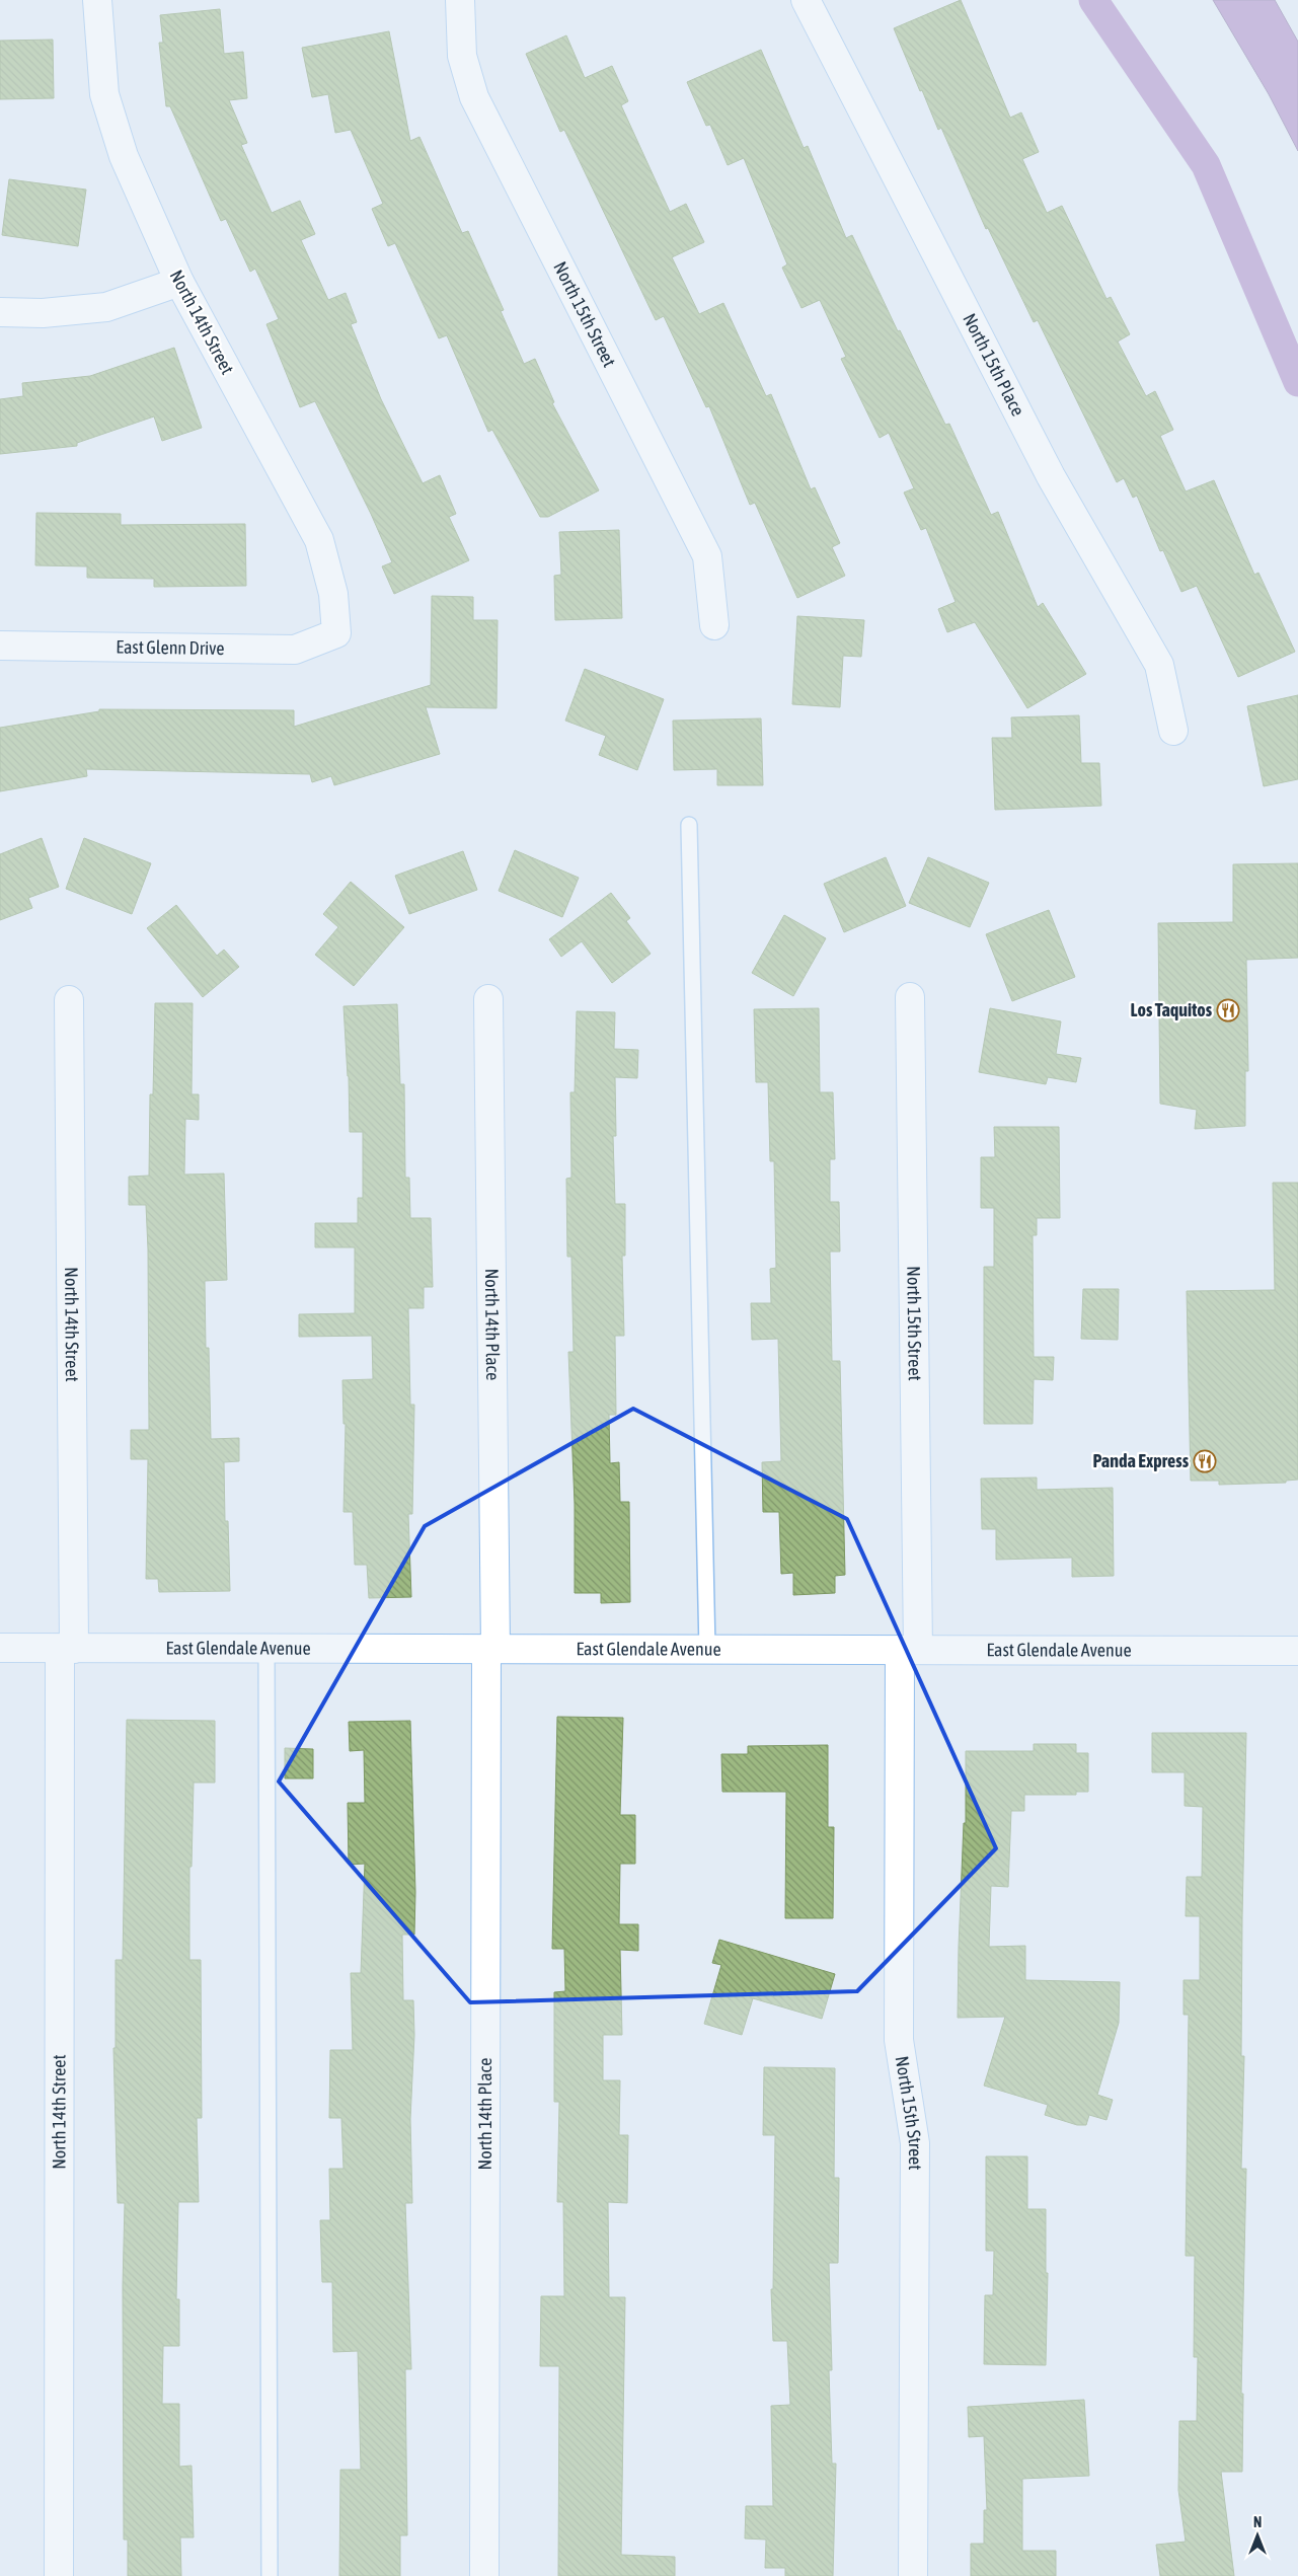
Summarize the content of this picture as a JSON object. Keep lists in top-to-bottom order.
{
  "streets": {
    "street": [
      "North 15th Street",
      "North 14th Street",
      "North 15th Place",
      "East Glenn Drive",
      "North 14th Place",
      "East Glendale Avenue"
    ]
  },
  "crossings": [
    ["North 15th Street", "East Glendale Avenue"],
    ["North 14th Street", "East Glenn Drive"],
    ["North 14th Street", "East Glendale Avenue"],
    ["North 14th Place", "East Glendale Avenue"]
  ],
  "places": {
    "restaurant": ["Los Taquitos", "Panda Express"]
  },
  "north": "top"
}
